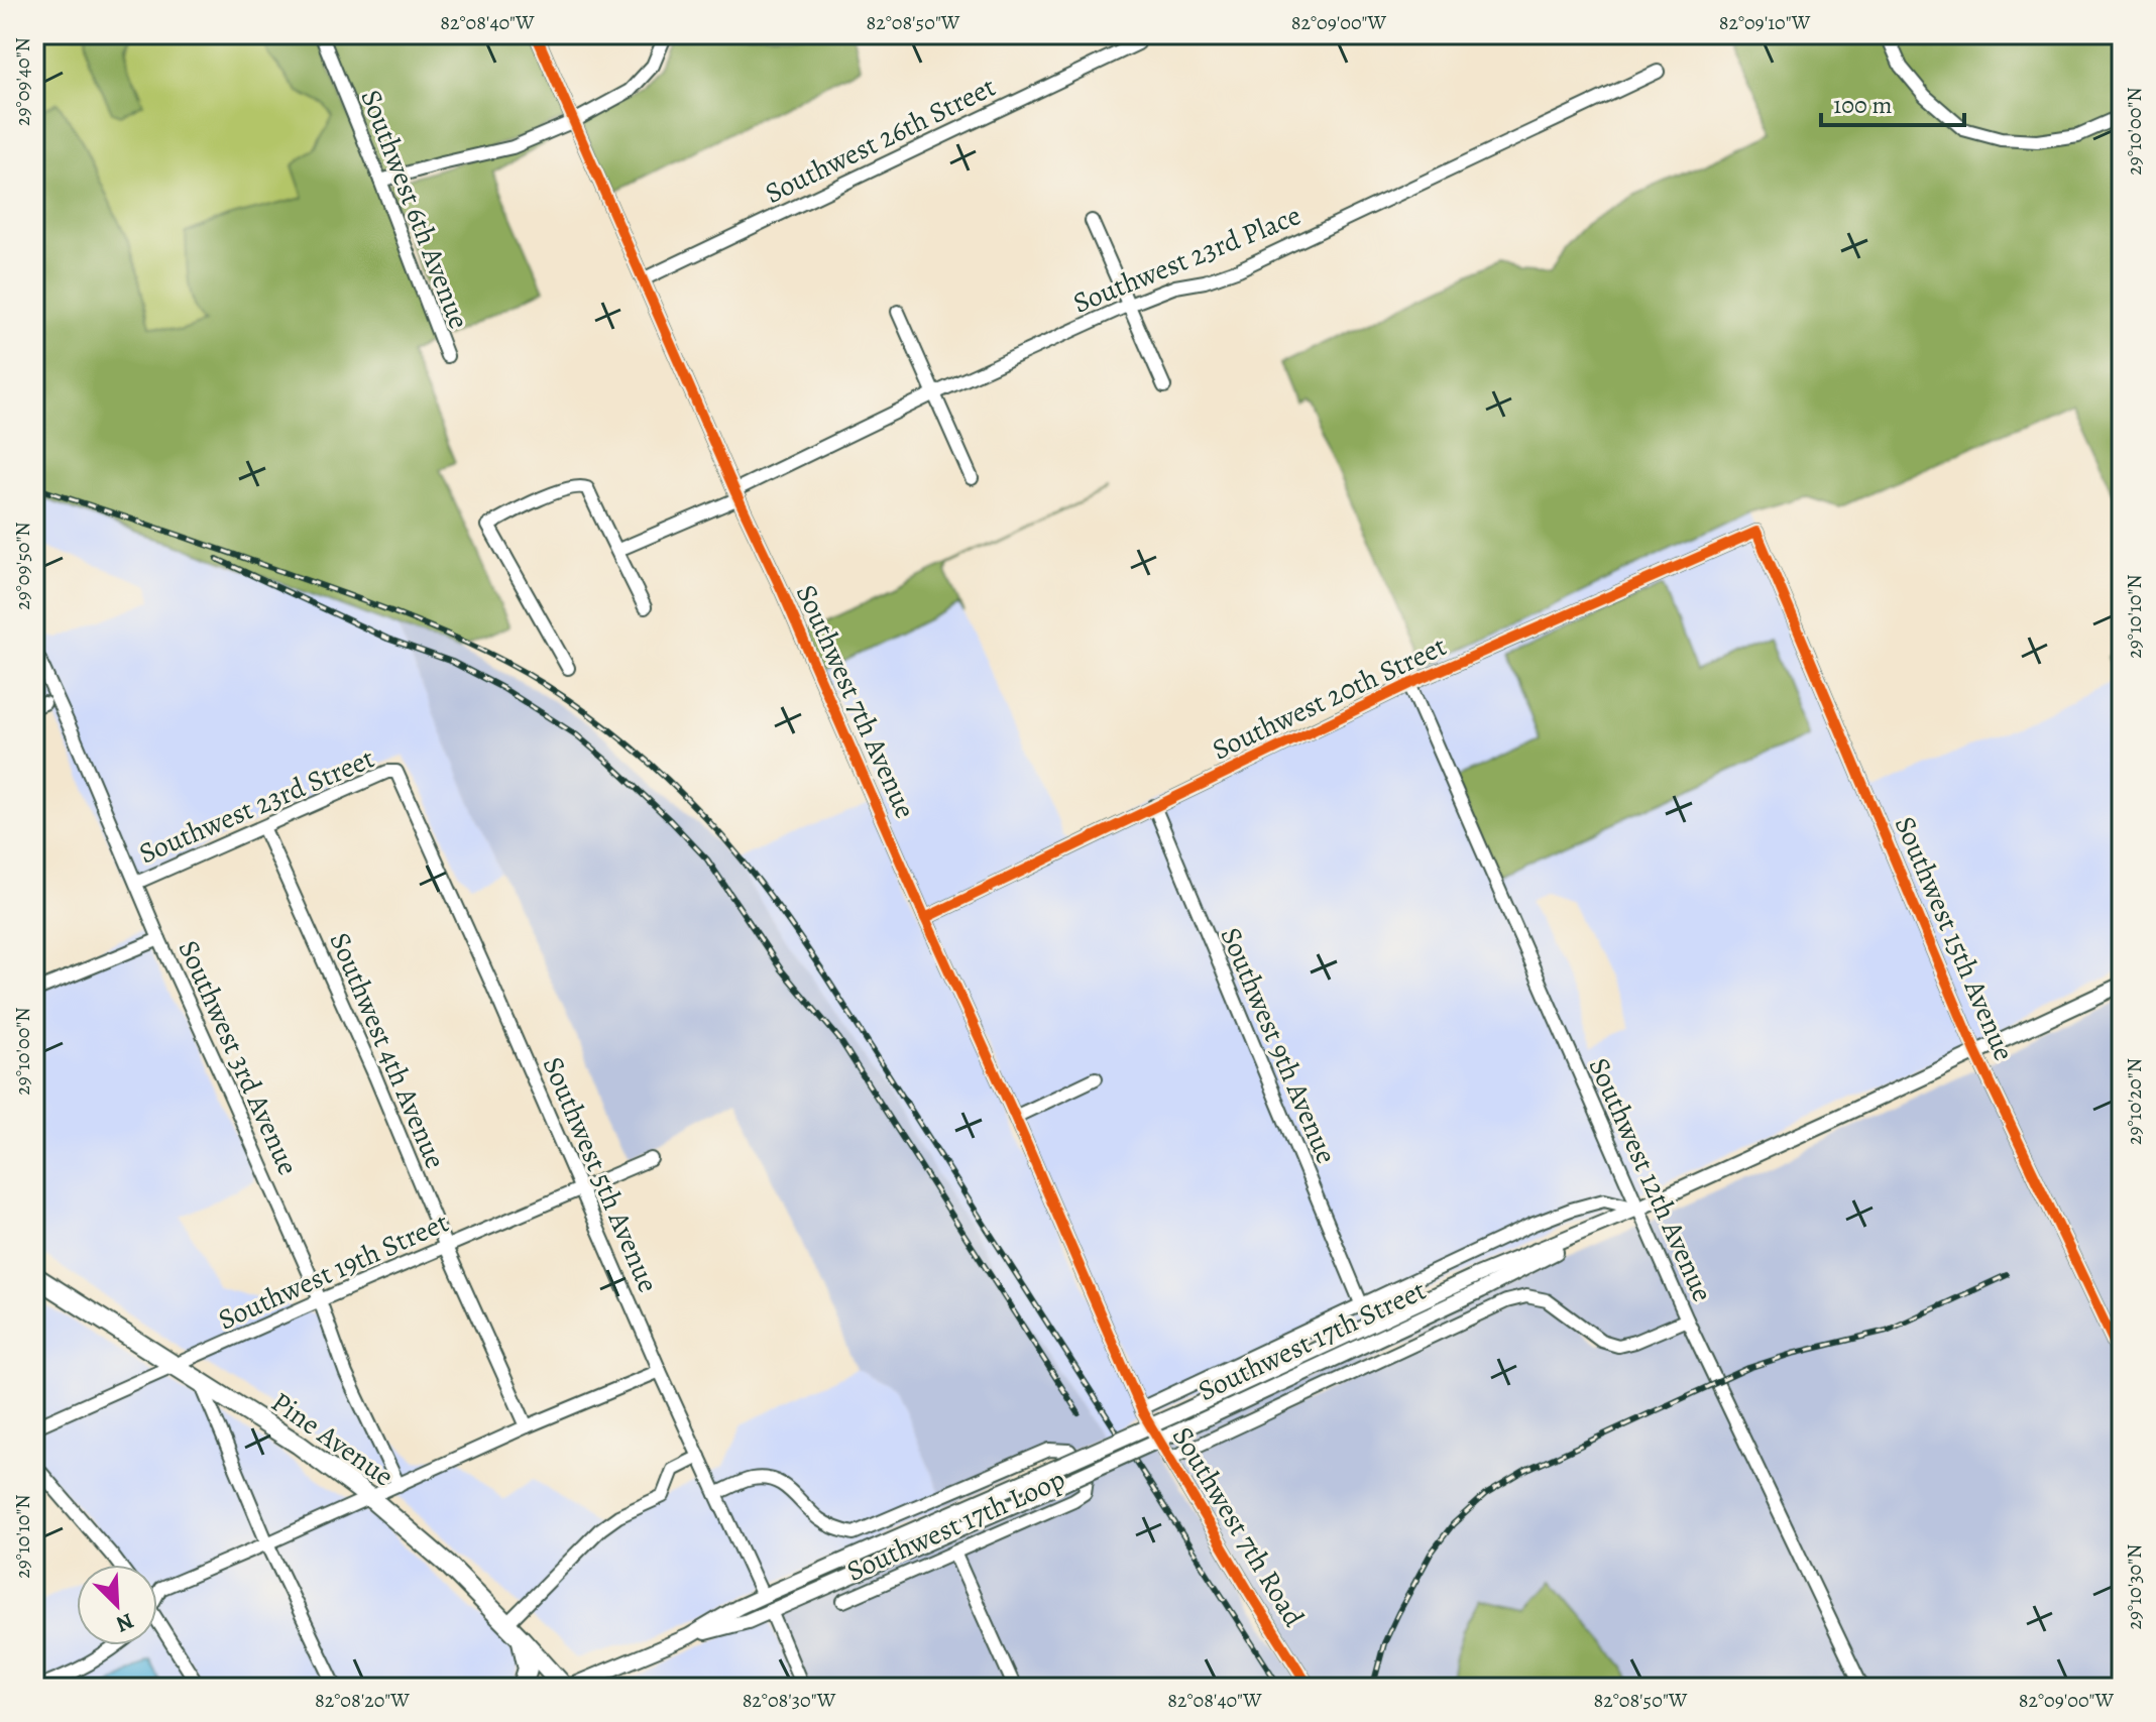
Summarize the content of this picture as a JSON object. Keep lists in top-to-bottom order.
{
  "streets": {
    "highway": ["Pine Avenue"],
    "main road": ["Southwest 17th Street"],
    "street": [
      "Southwest 26th Street",
      "Southwest 6th Avenue",
      "Southwest 23rd Place",
      "Southwest 20th Street",
      "Southwest 7th Avenue",
      "Southwest 23rd Street",
      "Southwest 15th Avenue",
      "Southwest 9th Avenue",
      "Southwest 4th Avenue",
      "Southwest 3rd Avenue",
      "Southwest 5th Avenue",
      "Southwest 12th Avenue",
      "Southwest 19th Street",
      "Southwest 17th Loop",
      "Southwest 7th Road"
    ]
  },
  "crossings": [
    ["Southwest 26th Street", "Southwest 7th Avenue"],
    ["Southwest 23rd Place", "Southwest 7th Avenue"],
    ["Southwest 20th Street", "Southwest 7th Avenue"],
    ["Southwest 20th Street", "Southwest 15th Avenue"],
    ["Southwest 20th Street", "Southwest 9th Avenue"],
    ["Southwest 20th Street", "Southwest 12th Avenue"],
    ["Southwest 7th Avenue", "Southwest 7th Road"],
    ["Southwest 23rd Street", "Southwest 4th Avenue"],
    ["Southwest 23rd Street", "Southwest 3rd Avenue"],
    ["Southwest 23rd Street", "Southwest 5th Avenue"],
    ["Southwest 15th Avenue", "Southwest 17th Street"],
    ["Southwest 4th Avenue", "Southwest 19th Street"],
    ["Southwest 3rd Avenue", "Southwest 19th Street"],
    ["Southwest 5th Avenue", "Southwest 19th Street"],
    ["Southwest 5th Avenue", "Southwest 17th Street"],
    ["Southwest 5th Avenue", "Southwest 17th Loop"],
    ["Southwest 12th Avenue", "Southwest 17th Street"],
    ["Southwest 19th Street", "Pine Avenue"],
    ["Southwest 17th Street", "Pine Avenue"]
  ],
  "scale_bar": "100 m",
  "north": "bottom right",
  "coordinates": [
    "82°08'40\"W",
    "82°08'50\"W",
    "82°09'00\"W",
    "82°09'10\"W",
    "29°09'40\"N",
    "29°10'00\"N",
    "29°09'50\"N",
    "29°10'10\"N",
    "29°10'20\"N",
    "29°10'30\"N",
    "82°08'20\"W",
    "82°08'30\"W"
  ]
}
